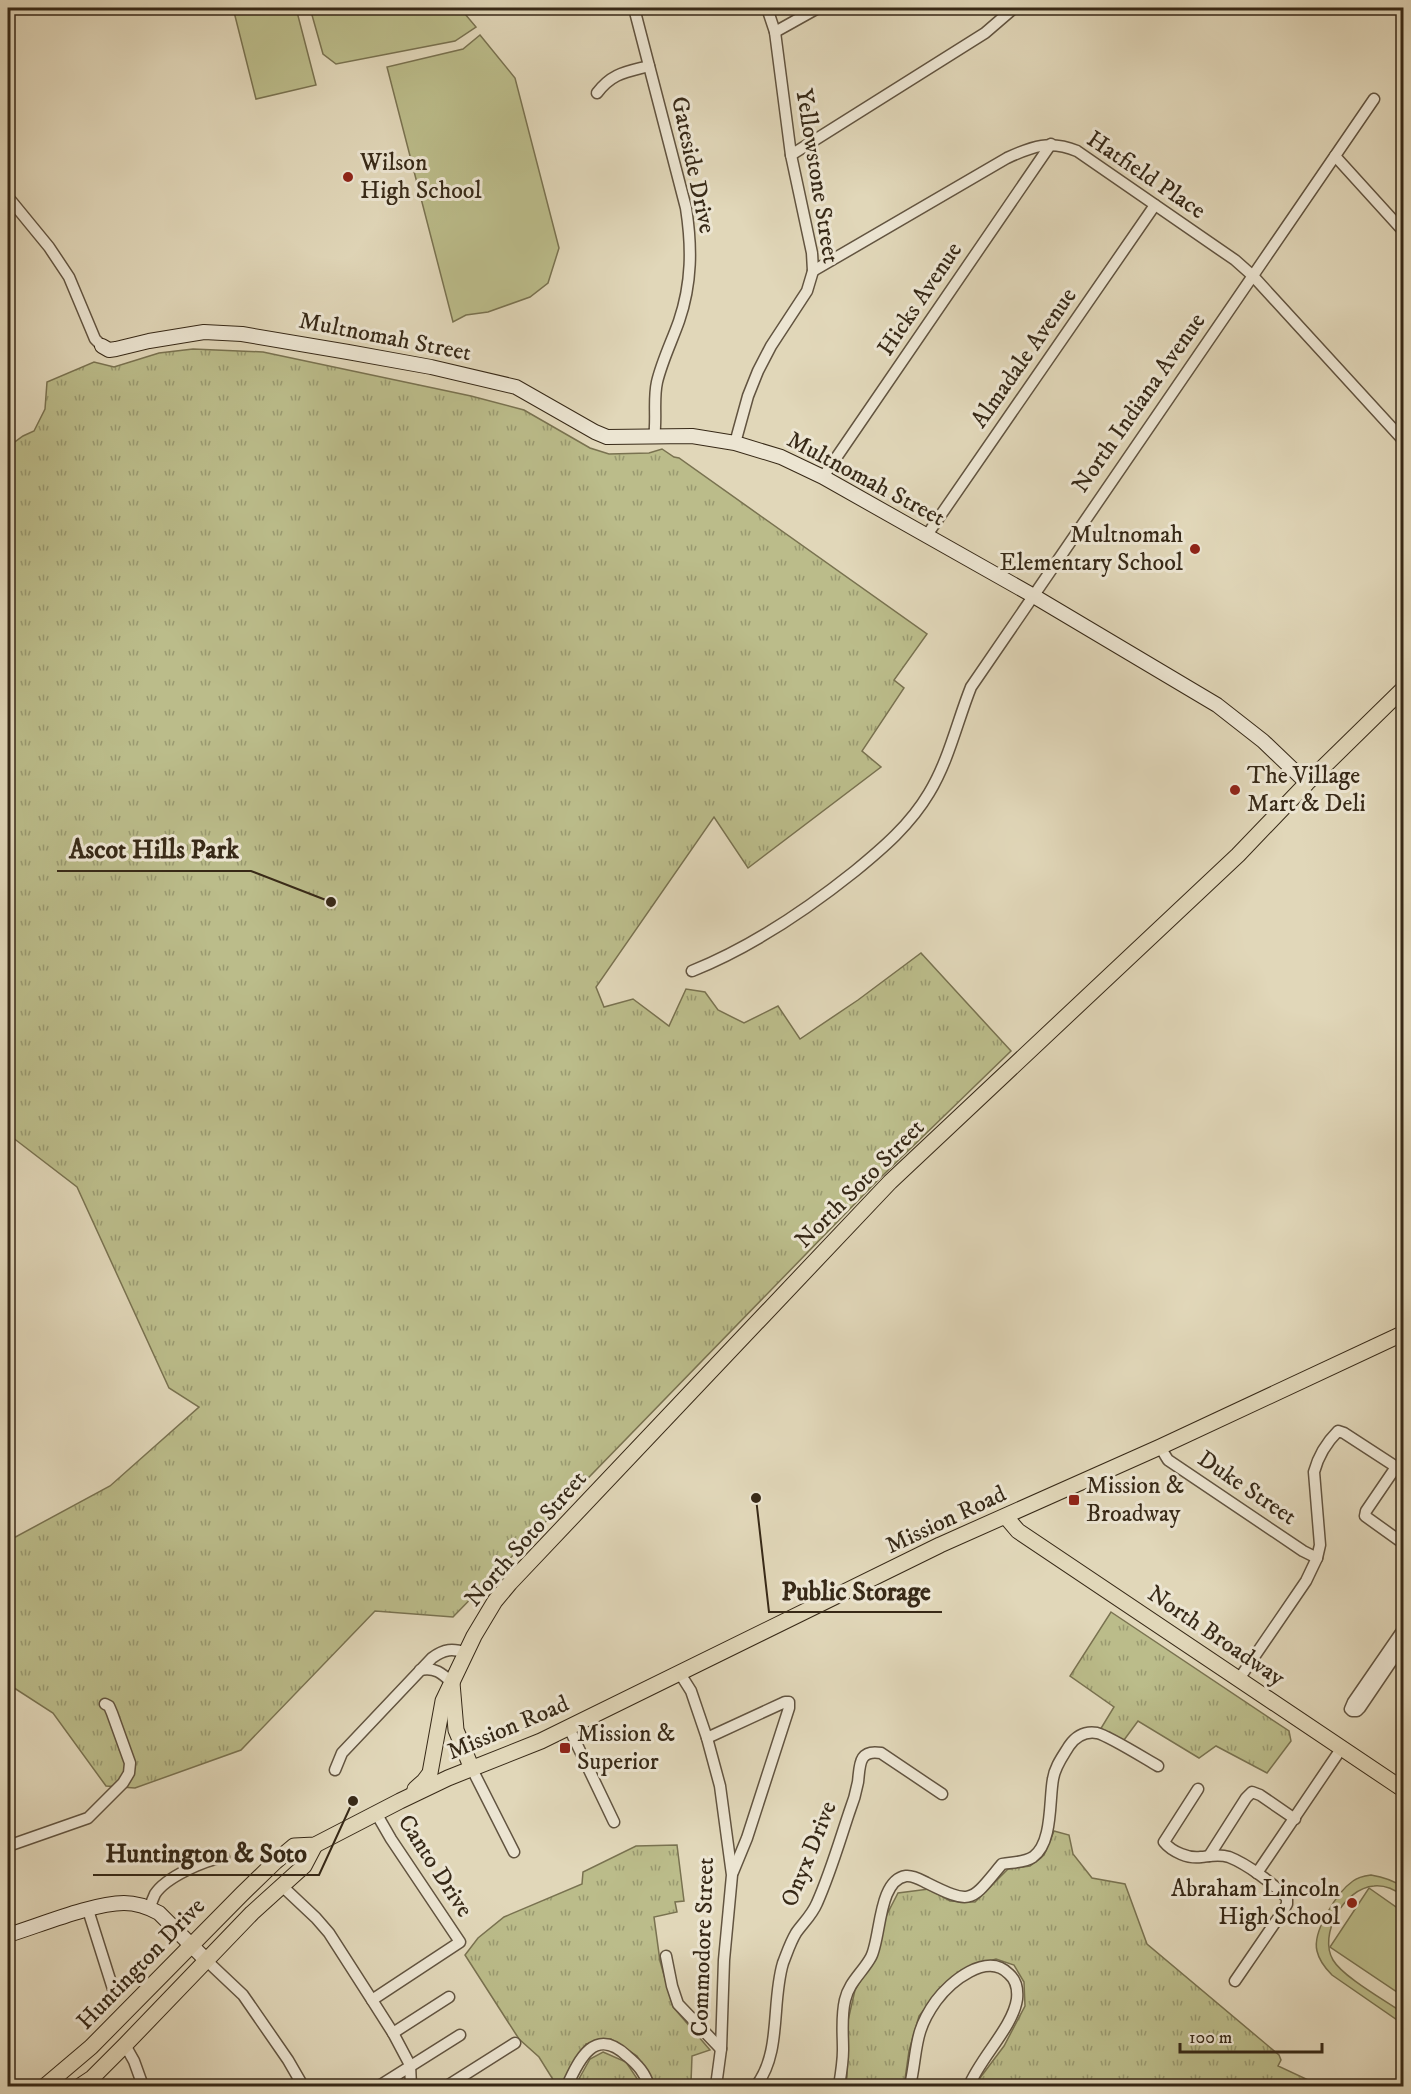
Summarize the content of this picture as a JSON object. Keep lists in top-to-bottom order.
{
  "streets": {
    "main road": [
      "North Soto Street",
      "Mission Road",
      "North Broadway",
      "Huntington Drive"
    ],
    "street": [
      "Gateside Drive",
      "Hatfield Place",
      "Yellowstone Street",
      "Hicks Avenue",
      "Multnomah Street",
      "Almadale Avenue",
      "North Indiana Avenue",
      "Duke Street",
      "Onyx Drive",
      "Canto Drive",
      "Commodore Street"
    ]
  },
  "crossings": [
    ["Gateside Drive", "Multnomah Street"],
    ["Hatfield Place", "Yellowstone Street"],
    ["Hatfield Place", "Hicks Avenue"],
    ["Hatfield Place", "Almadale Avenue"],
    ["Hatfield Place", "North Indiana Avenue"],
    ["Yellowstone Street", "Multnomah Street"],
    ["Hicks Avenue", "Multnomah Street"],
    ["Multnomah Street", "Almadale Avenue"],
    ["Multnomah Street", "North Indiana Avenue"],
    ["Multnomah Street", "North Soto Street"],
    ["North Soto Street", "Mission Road"],
    ["Duke Street", "Mission Road"],
    ["Mission Road", "North Broadway"],
    ["Mission Road", "Canto Drive"],
    ["Mission Road", "Commodore Street"],
    ["Mission Road", "Huntington Drive"]
  ],
  "places": {
    "other": [
      "Wilson High School",
      "Multnomah Elementary School",
      "The Village Mart & Deli",
      "Ascot Hills Park",
      "Public Storage",
      "Huntington & Soto",
      "Abraham Lincoln High School"
    ],
    "transit": ["Mission & Broadway", "Mission & Superior"]
  },
  "scale_bar": "100 m"
}
